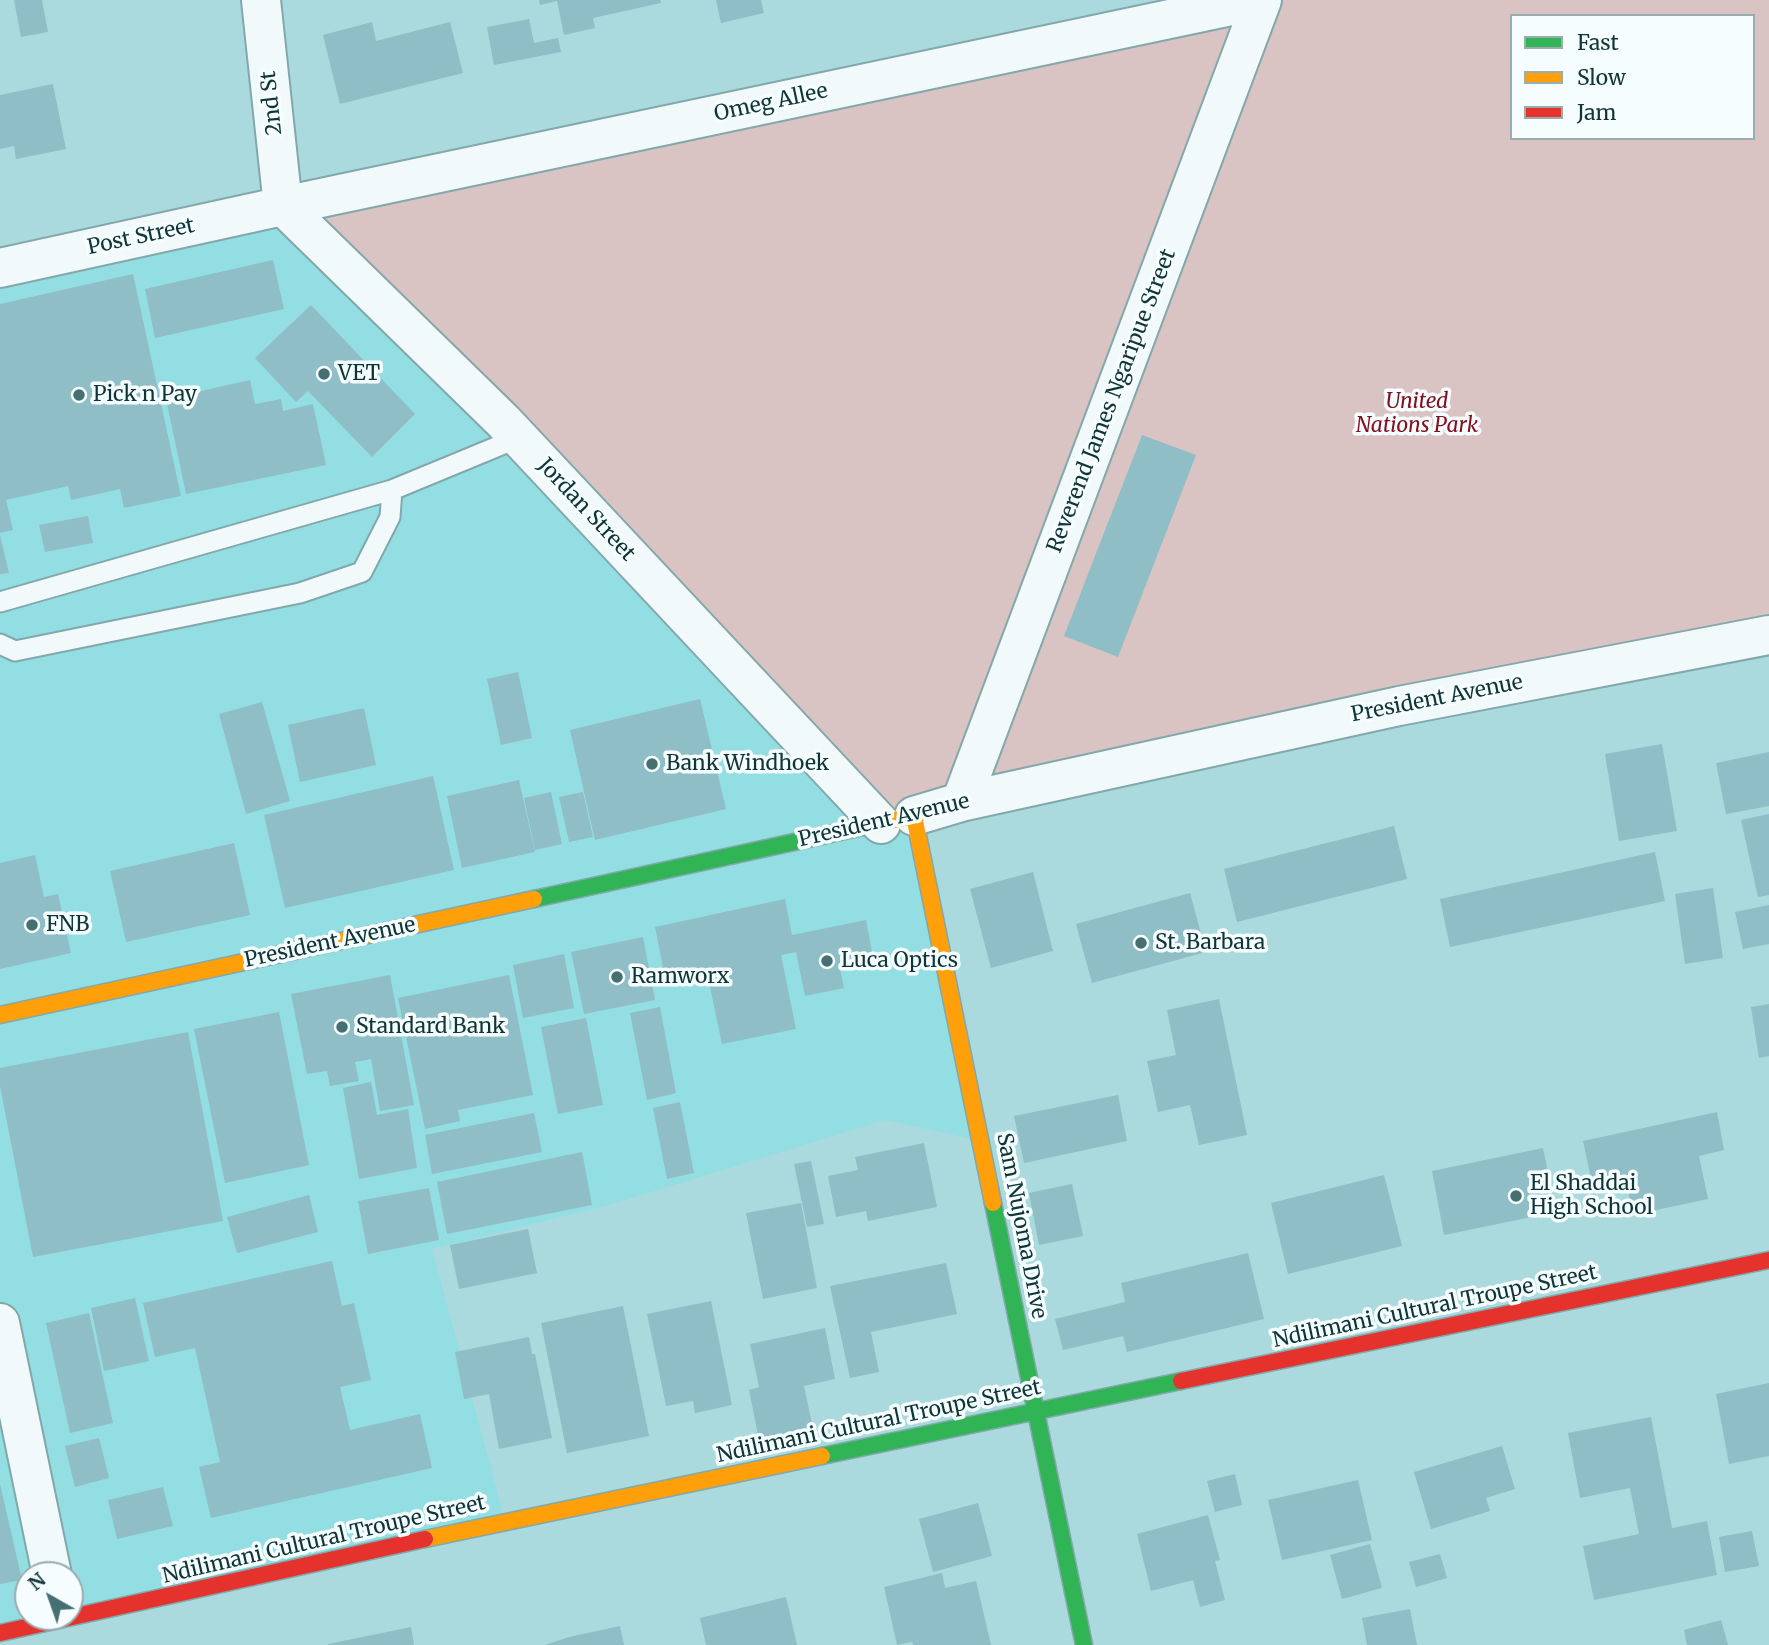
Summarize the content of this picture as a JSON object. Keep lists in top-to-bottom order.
{
  "streets": {
    "street": [
      "2nd St",
      "Omeg Allee",
      "Post Street",
      "Reverend James Ngaripue Street",
      "Jordan Street",
      "President Avenue",
      "Sam Nujoma Drive",
      "Ndilimani Cultural Troupe Street"
    ]
  },
  "crossings": [
    ["2nd St", "Omeg Allee"],
    ["2nd St", "Post Street"],
    ["2nd St", "Jordan Street"],
    ["Omeg Allee", "Post Street"],
    ["Omeg Allee", "Reverend James Ngaripue Street"],
    ["Omeg Allee", "Jordan Street"],
    ["Post Street", "Jordan Street"],
    ["Reverend James Ngaripue Street", "President Avenue"],
    ["Jordan Street", "President Avenue"],
    ["Jordan Street", "Sam Nujoma Drive"],
    ["President Avenue", "Sam Nujoma Drive"],
    ["Sam Nujoma Drive", "Ndilimani Cultural Troupe Street"]
  ],
  "parks": ["United Nations Park"],
  "places": [
    "VET",
    "Pick n Pay",
    "Bank Windhoek",
    "FNB",
    "St. Barbara",
    "Luca Optics",
    "Ramworx",
    "Standard Bank",
    "El Shaddai High School"
  ],
  "legend": ["Fast", "Slow", "Jam"],
  "north": "top left"
}
